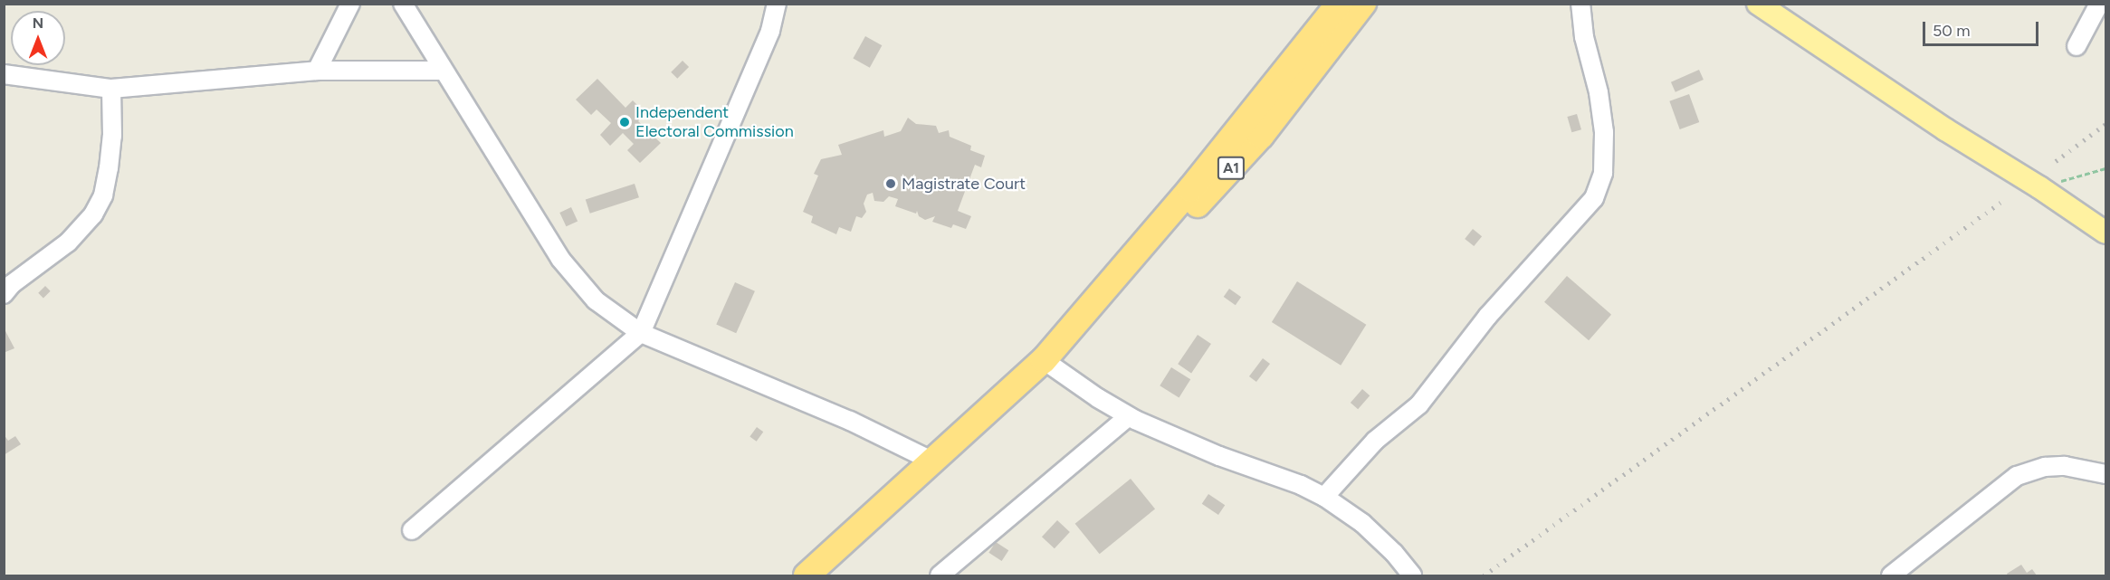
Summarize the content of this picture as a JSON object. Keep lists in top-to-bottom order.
{
  "streets": {
    "highway": ["A1"]
  },
  "places": ["Independent Electoral Commission", "Magistrate Court"],
  "scale_bar": "50 m",
  "north": "top"
}
